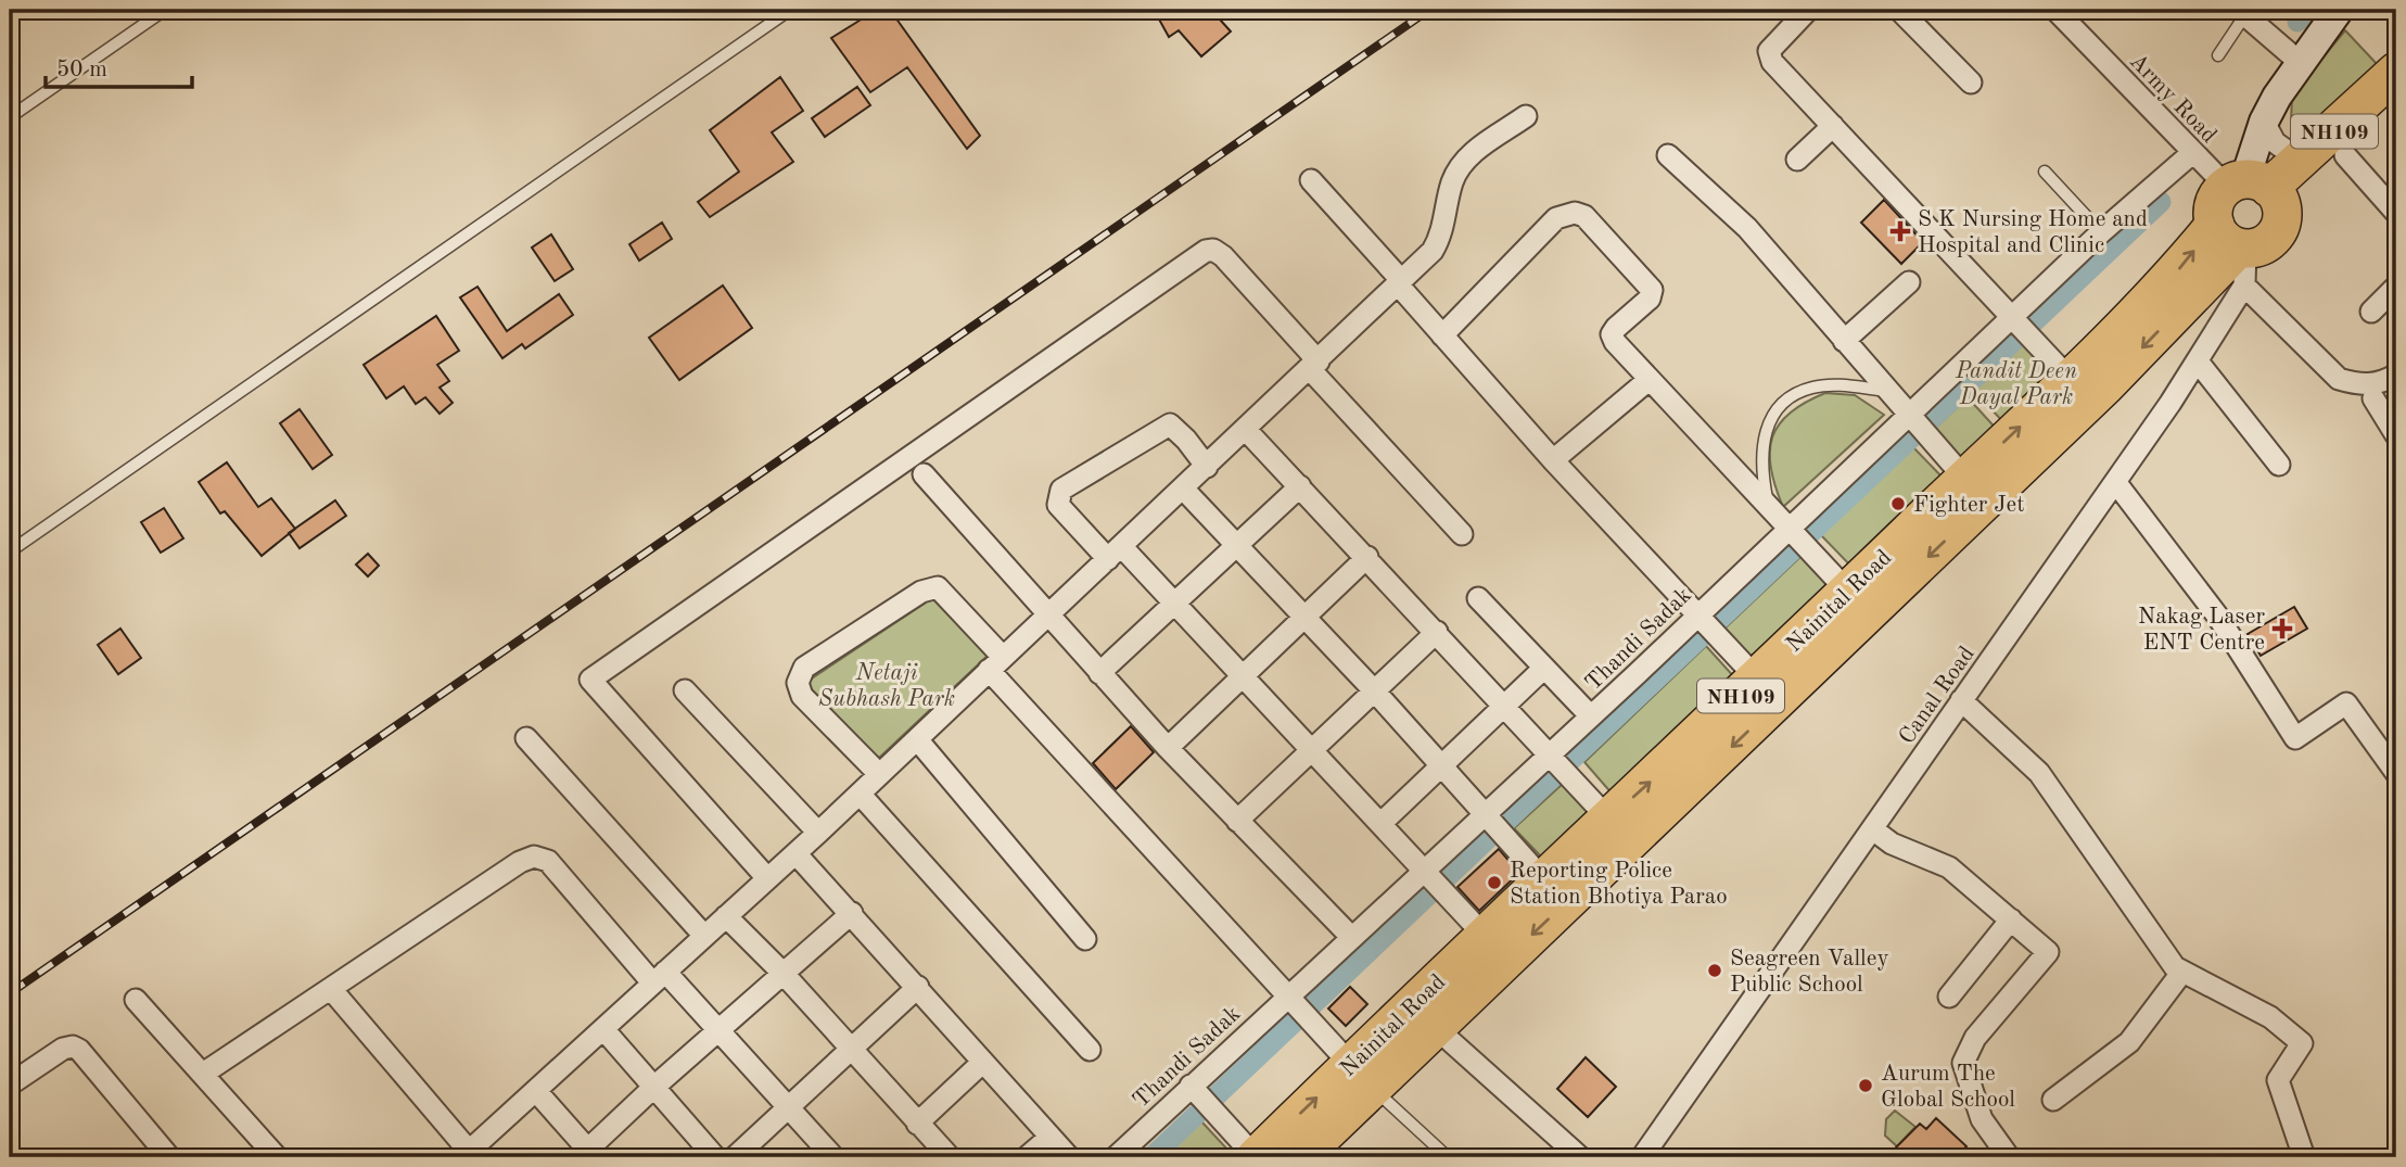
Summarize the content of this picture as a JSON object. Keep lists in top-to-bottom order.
{
  "streets": {
    "highway": ["NH109", "Nainital Road"],
    "street": ["Army Road", "Thandi Sadak", "Canal Road"]
  },
  "crossings": [
    ["Army Road", "NH109"],
    ["Army Road", "Thandi Sadak"],
    ["Nainital Road", "Canal Road"]
  ],
  "parks": ["Pandit Deen Dayal Park", "Netaji Subhash Park"],
  "places": {
    "health": ["S K Nursing Home and Hospital and Clinic", "Nakag Laser ENT Centre"],
    "other": [
      "Fighter Jet",
      "Reporting Police Station Bhotiya Parao",
      "Seagreen Valley Public School",
      "Aurum The Global School"
    ]
  },
  "scale_bar": "50 m"
}
